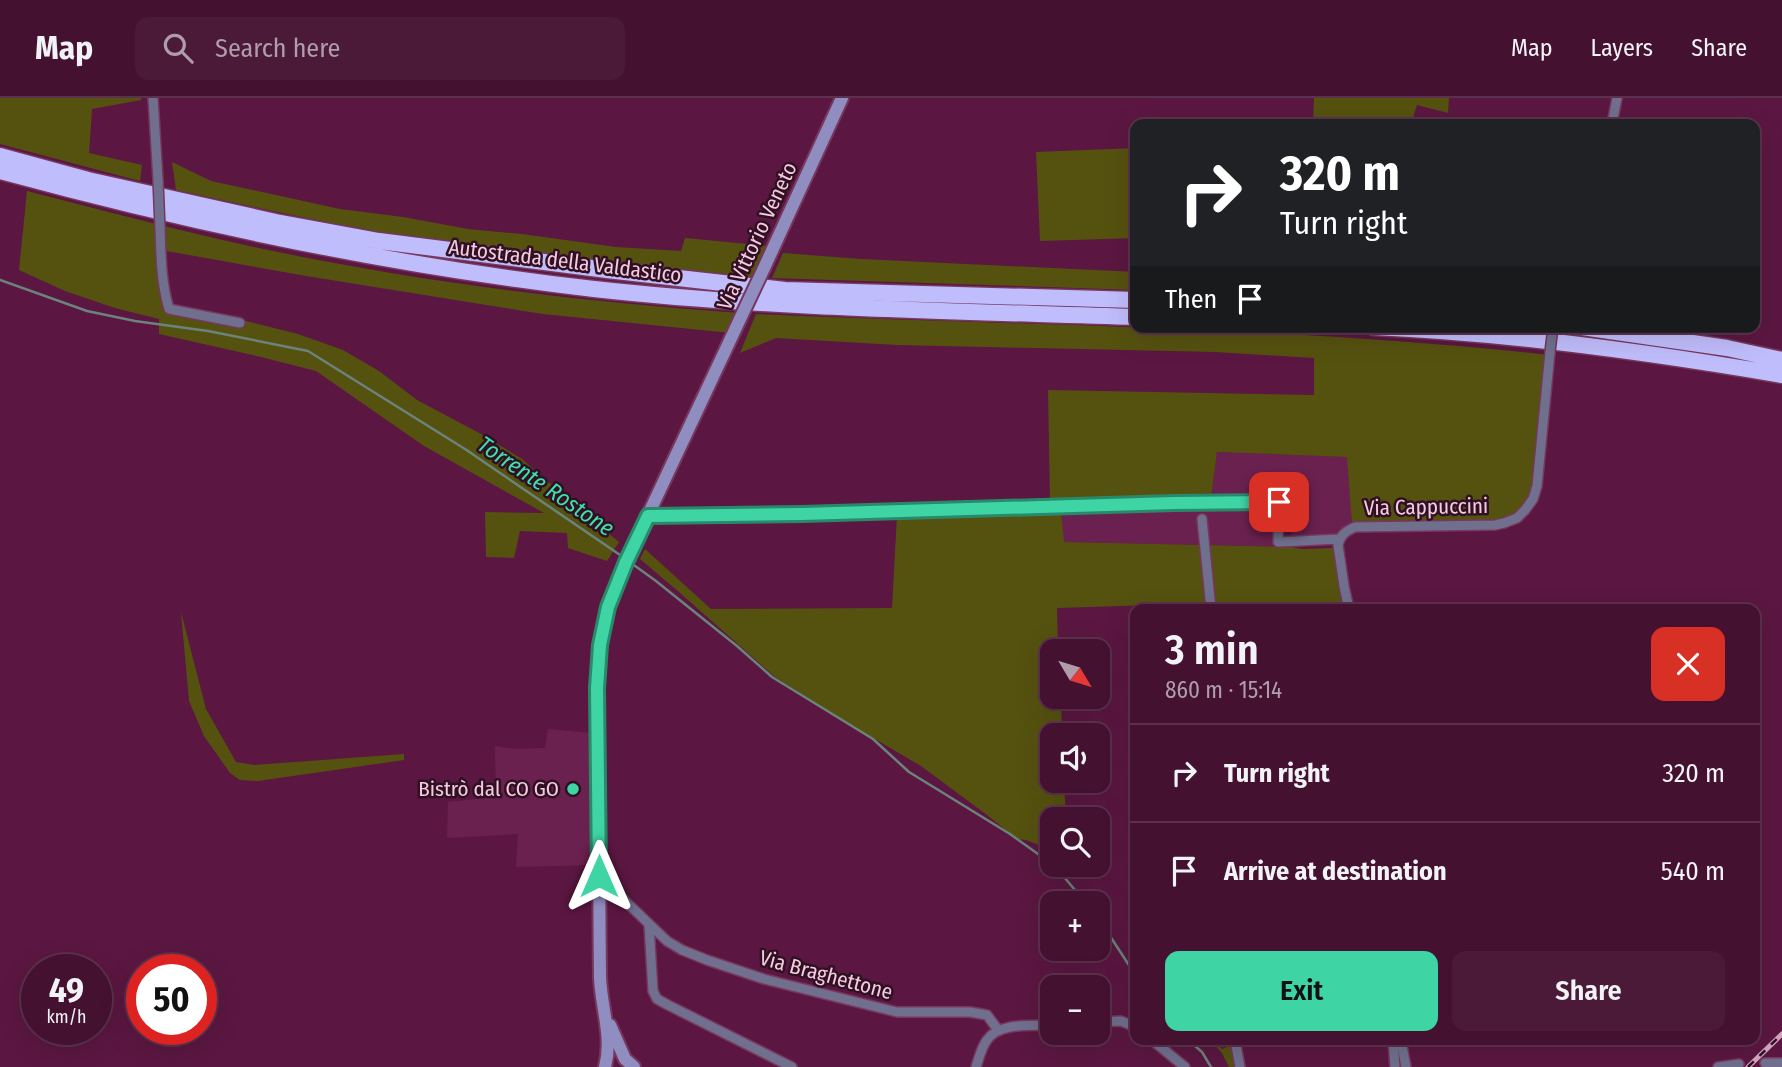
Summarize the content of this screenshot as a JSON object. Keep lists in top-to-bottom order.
{
  "streets": {
    "highway": ["Autostrada della Valdastico"],
    "main road": ["Via Vittorio Veneto"],
    "street": ["Via Cappuccini", "Via Braghettone"]
  },
  "water": ["Torrente Rostone"],
  "places": ["Bistrò dal CO GO"],
  "north": "bottom right",
  "page": {
    "header": "Map",
    "search": "Search here",
    "nav": ["Map", "Layers", "Share"],
    "turn": ["320 m", "Turn right"],
    "then": "Then",
    "heading": ["3 min", "860 m · 15:14"],
    "map_buttons": ["+", "−"],
    "list": [
      {
        "name": "Turn right",
        "value": "320 m"
      },
      {
        "name": "Arrive at destination",
        "value": "540 m"
      }
    ],
    "buttons": ["Exit", "Share"],
    "speed": "49 km/h",
    "limit": "50"
  }
}
